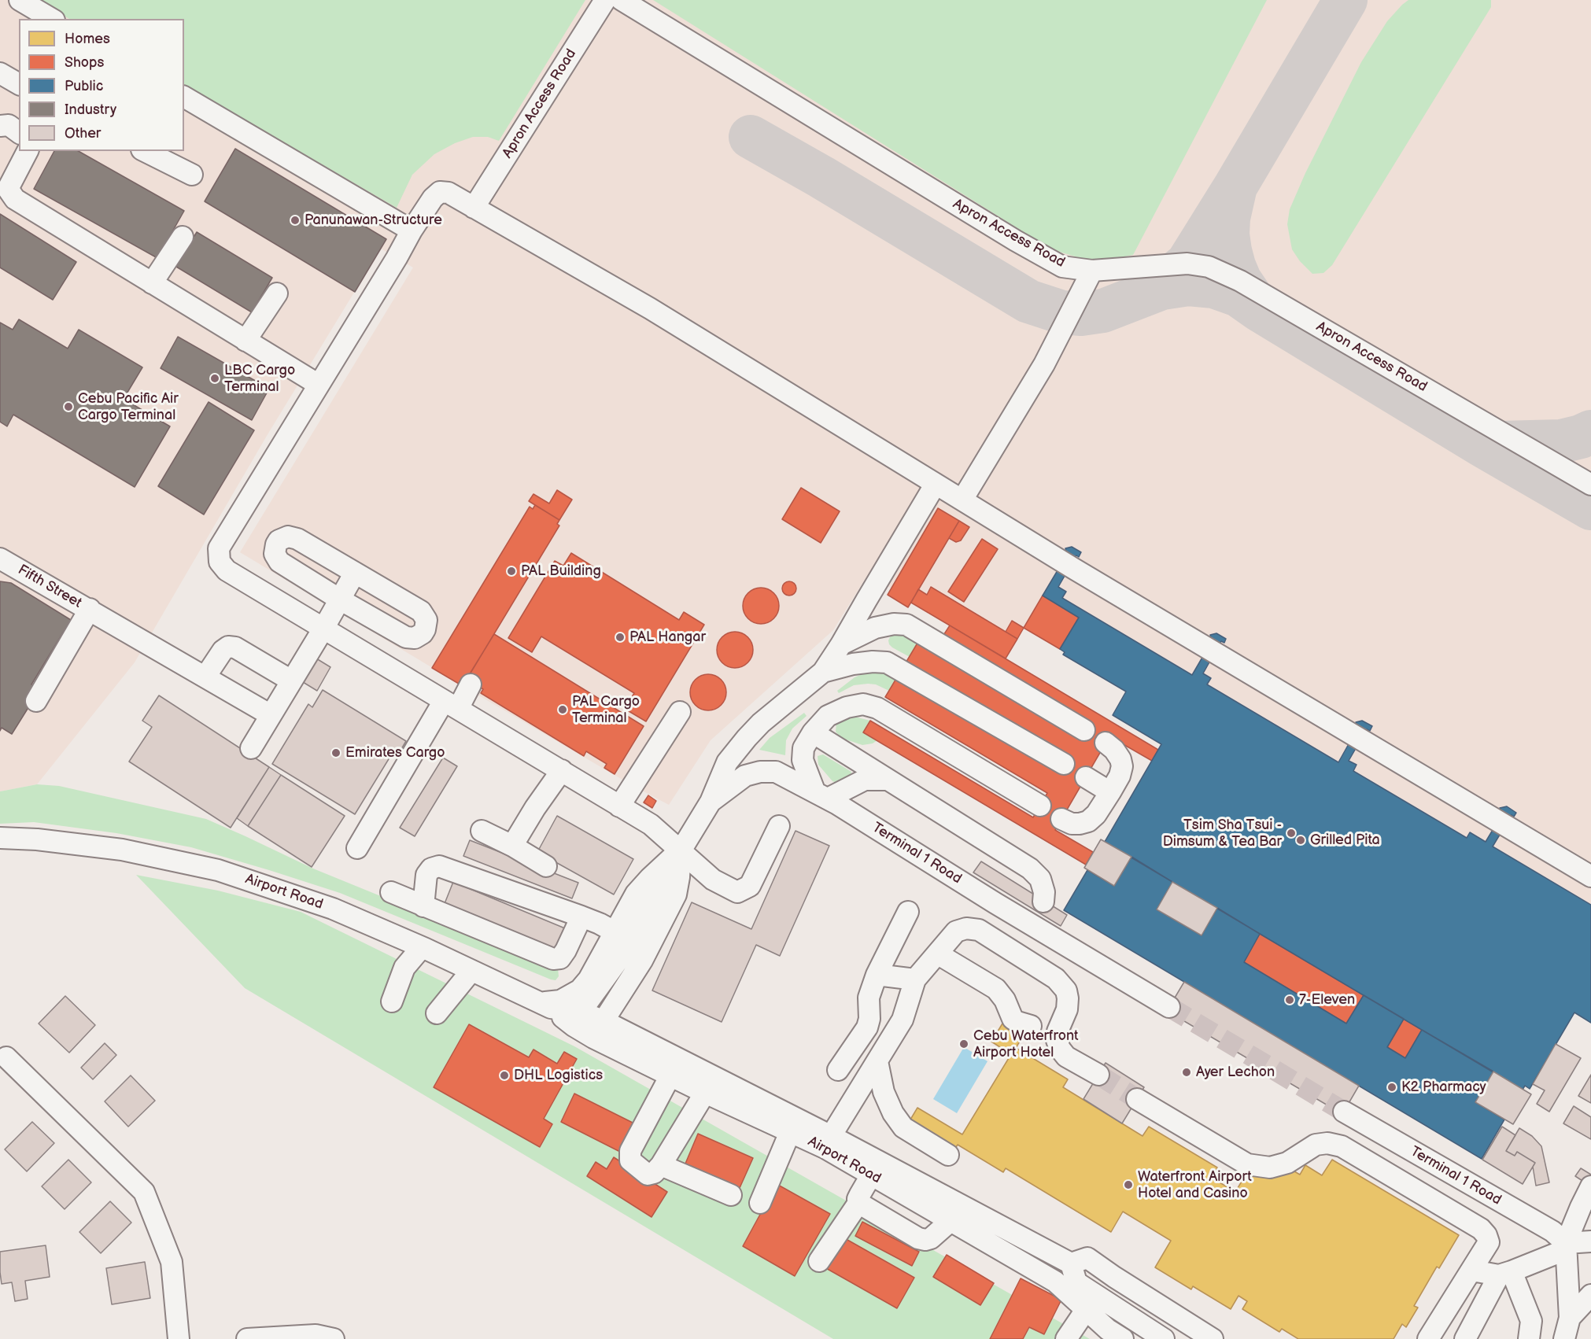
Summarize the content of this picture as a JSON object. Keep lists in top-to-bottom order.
{
  "streets": {
    "street": [
      "Apron Access Road",
      "Fifth Street",
      "Terminal 1 Road",
      "Airport Road"
    ]
  },
  "crossings": [
    ["Terminal 1 Road", "Airport Road"]
  ],
  "places": [
    "Panunawan-Structure",
    "LBC Cargo Terminal",
    "Cebu Pacific Air Cargo Terminal",
    "PAL Building",
    "PAL Hangar",
    "PAL Cargo Terminal",
    "Emirates Cargo",
    "Tsim Sha Tsui - Dimsum & Tea Bar",
    "Grilled Pita",
    "7-Eleven",
    "Cebu Waterfront Airport Hotel",
    "Ayer Lechon",
    "DHL Logistics",
    "K2 Pharmacy",
    "Waterfront Airport Hotel and Casino"
  ],
  "legend": [
    "Homes",
    "Shops",
    "Public",
    "Industry",
    "Other"
  ]
}
